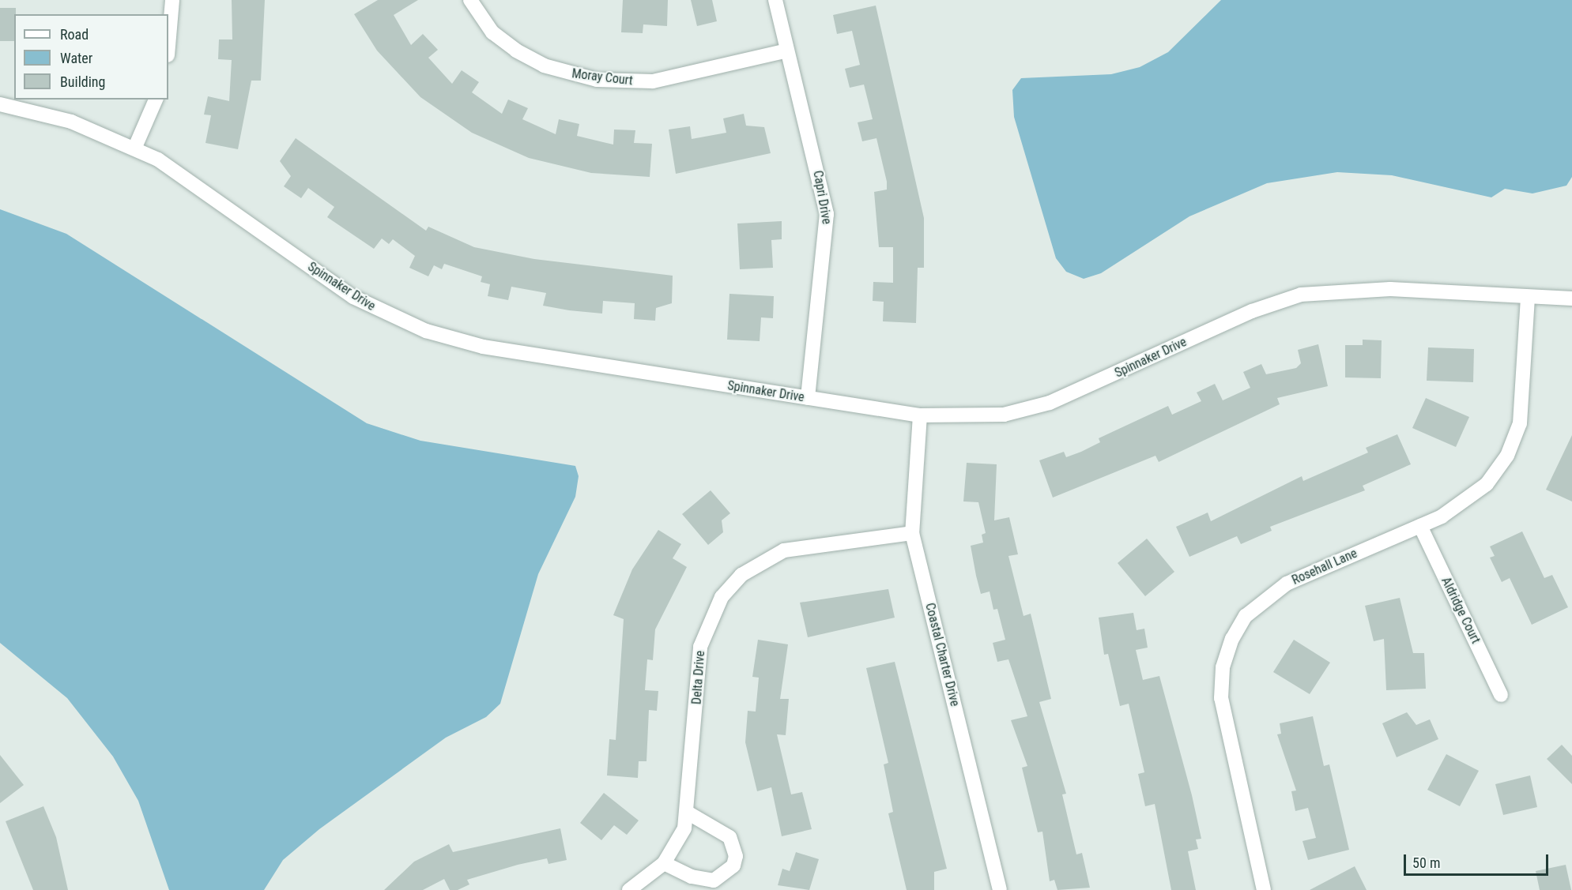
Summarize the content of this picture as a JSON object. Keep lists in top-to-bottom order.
{
  "streets": {
    "street": [
      "Moray Court",
      "Capri Drive",
      "Spinnaker Drive",
      "Rosehall Lane",
      "Aldridge Court",
      "Coastal Charter Drive",
      "Delta Drive"
    ]
  },
  "crossings": [
    ["Moray Court", "Capri Drive"],
    ["Capri Drive", "Spinnaker Drive"],
    ["Spinnaker Drive", "Rosehall Lane"],
    ["Spinnaker Drive", "Coastal Charter Drive"],
    ["Rosehall Lane", "Aldridge Court"],
    ["Coastal Charter Drive", "Delta Drive"]
  ],
  "legend": ["Road", "Water", "Building"],
  "scale_bar": "50 m"
}
